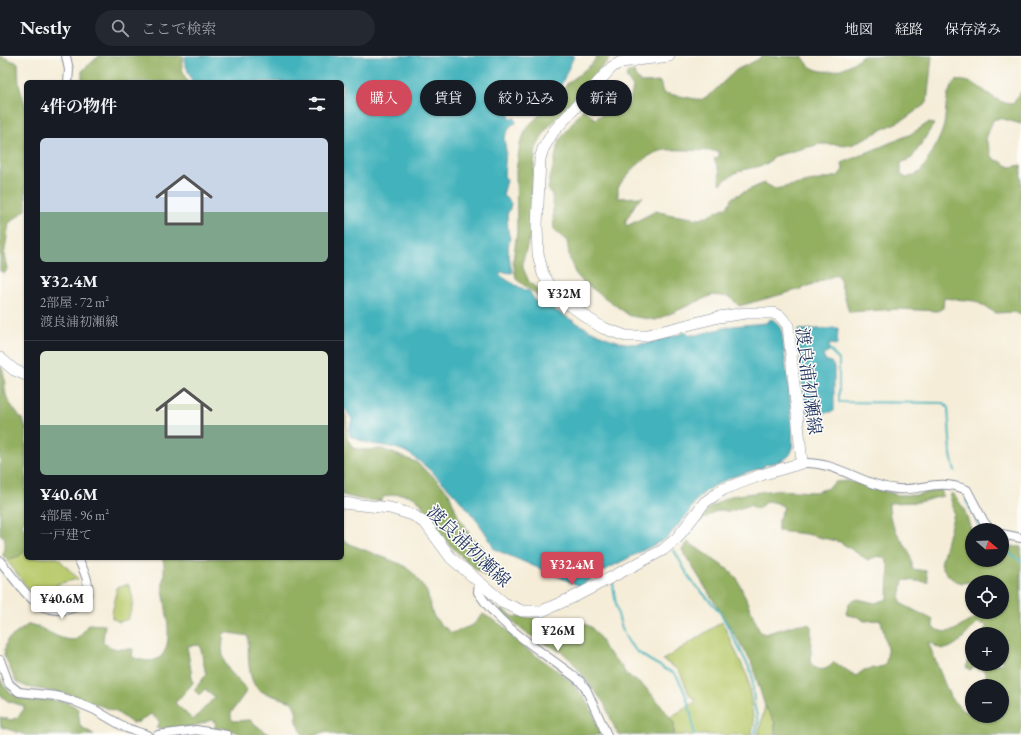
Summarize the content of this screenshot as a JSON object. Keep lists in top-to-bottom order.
{
  "streets": {
    "main road": ["渡良浦初瀬線"]
  },
  "north": "right",
  "page": {
    "header": "Nestly",
    "search": "ここで検索",
    "nav": ["地図", "経路", "保存済み"],
    "chip": [
      "購入",
      "賃貸",
      "絞り込み",
      "新着"
    ],
    "heading": "4件の物件",
    "list": [
      {
        "name": "¥32.4M",
        "note": "2部屋 · 72 m² · 渡良浦初瀬線"
      },
      {
        "name": "¥40.6M",
        "note": "4部屋 · 96 m² · 一戸建て"
      }
    ],
    "price": [
      "¥32M",
      "¥32.4M",
      "¥40.6M",
      "¥26M"
    ],
    "map_buttons": ["+", "−"]
  }
}
